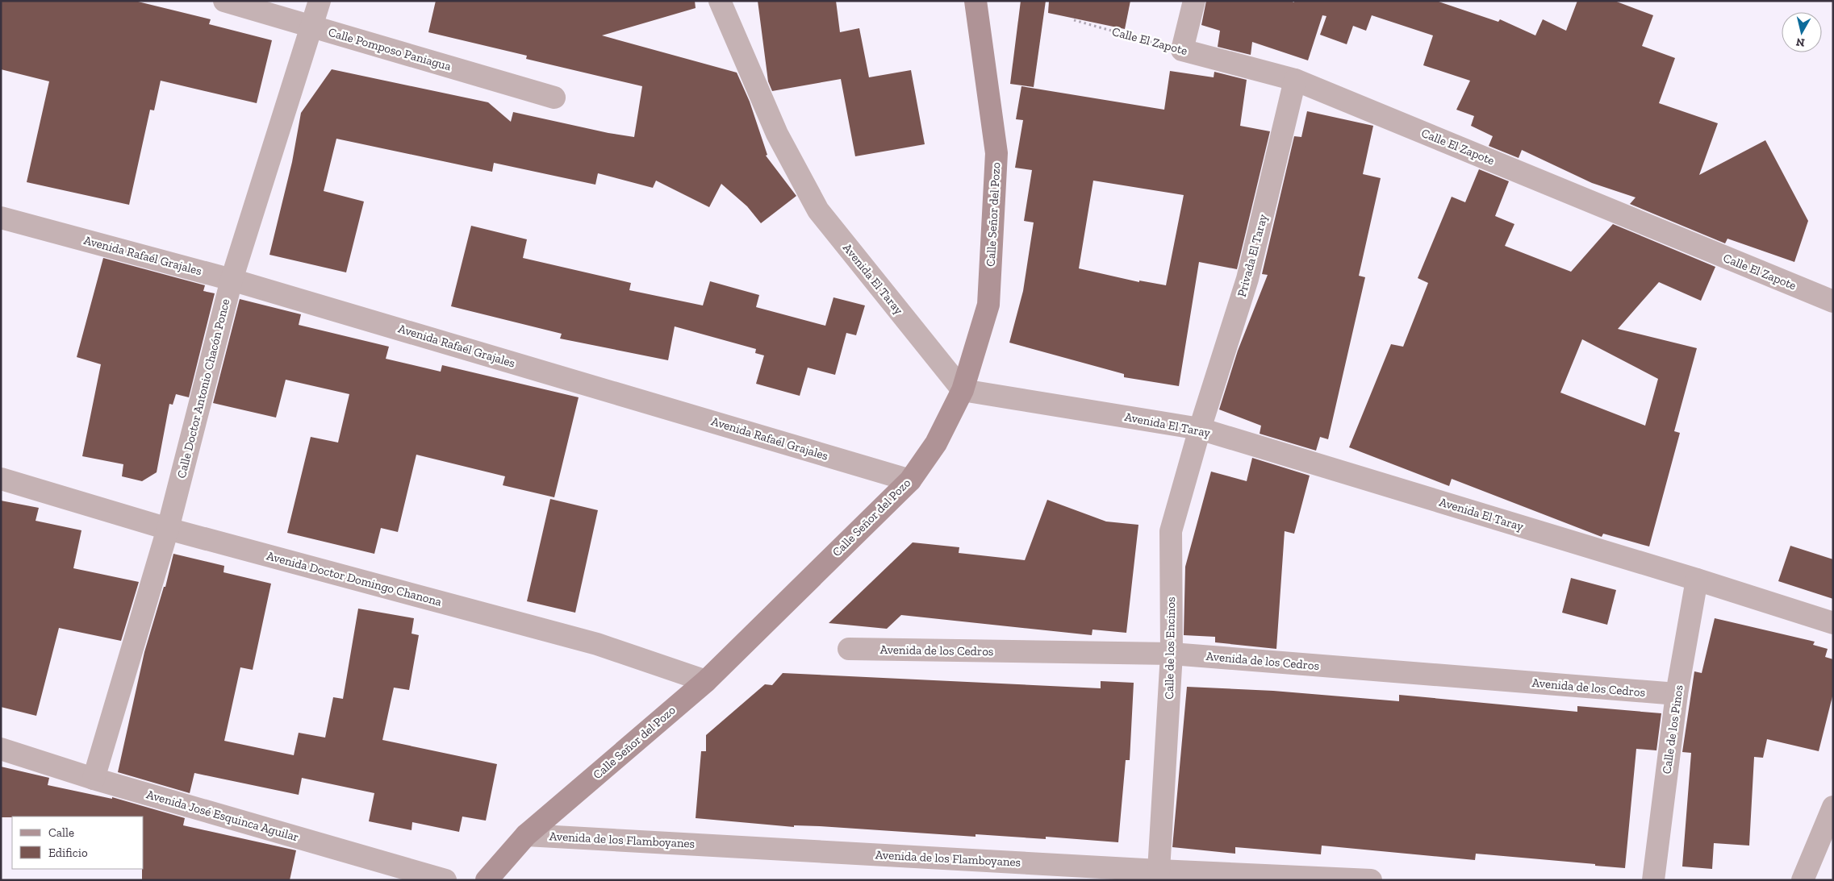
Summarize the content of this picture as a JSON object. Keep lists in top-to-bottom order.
{
  "streets": {
    "street": [
      "Calle El Zapote",
      "Calle Pomposo Paniagua",
      "Calle Señor del Pozo",
      "Avenida Rafaél Grajales",
      "Privada El Taray",
      "Avenida El Taray",
      "Calle Doctor Antonio Chacón Ponce",
      "Avenida Doctor Domingo Chanona",
      "Calle de los Encinos",
      "Avenida de los Cedros",
      "Calle de los Pinos",
      "Avenida José Esquinca Aguilar",
      "Avenida de los Flamboyanes"
    ]
  },
  "crossings": [
    ["Calle El Zapote", "Privada El Taray"],
    ["Calle Pomposo Paniagua", "Calle Doctor Antonio Chacón Ponce"],
    ["Calle Señor del Pozo", "Avenida Rafaél Grajales"],
    ["Calle Señor del Pozo", "Avenida El Taray"],
    ["Calle Señor del Pozo", "Avenida Doctor Domingo Chanona"],
    ["Calle Señor del Pozo", "Avenida de los Flamboyanes"],
    ["Avenida Rafaél Grajales", "Calle Doctor Antonio Chacón Ponce"],
    ["Privada El Taray", "Avenida El Taray"],
    ["Privada El Taray", "Calle de los Encinos"],
    ["Avenida El Taray", "Calle de los Encinos"],
    ["Avenida El Taray", "Calle de los Pinos"],
    ["Calle Doctor Antonio Chacón Ponce", "Avenida Doctor Domingo Chanona"],
    ["Calle Doctor Antonio Chacón Ponce", "Avenida José Esquinca Aguilar"],
    ["Calle de los Encinos", "Avenida de los Cedros"],
    ["Calle de los Encinos", "Avenida de los Flamboyanes"],
    ["Avenida de los Cedros", "Calle de los Pinos"]
  ],
  "legend": ["Calle", "Edificio"],
  "north": "bottom"
}
